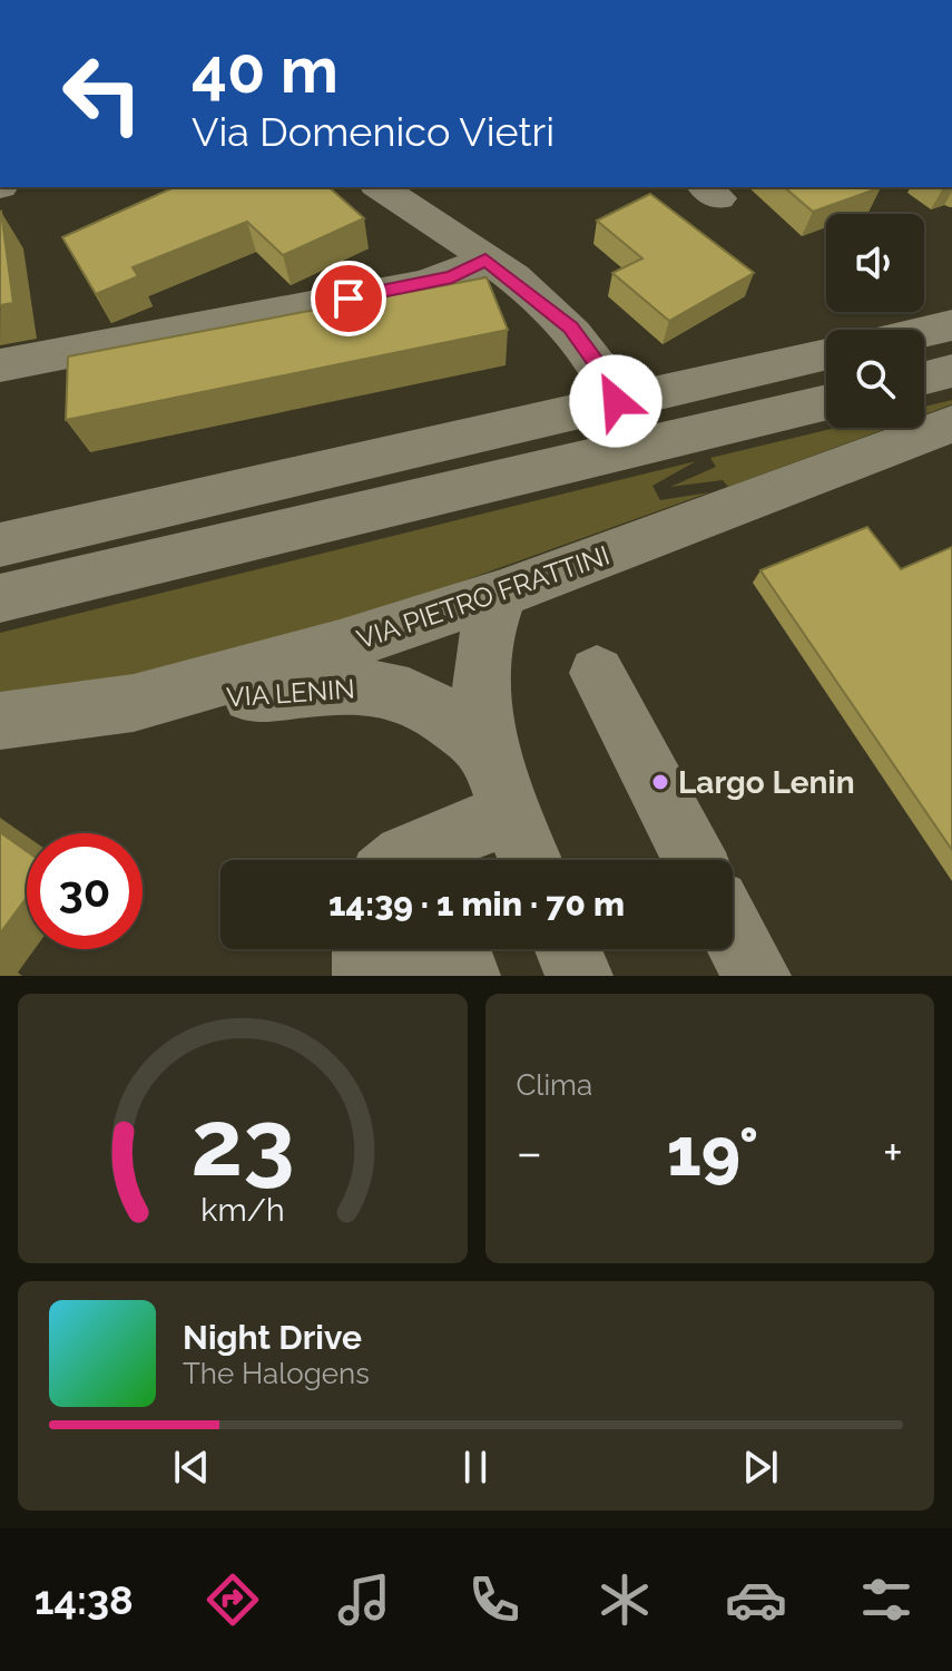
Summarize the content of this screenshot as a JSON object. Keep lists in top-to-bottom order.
{
  "streets": {
    "street": ["VIA PIETRO FRATTINI", "VIA LENIN"]
  },
  "crossings": [
    ["VIA PIETRO FRATTINI", "VIA LENIN"]
  ],
  "places": ["Largo Lenin"],
  "page": {
    "turn": ["40 m", "Via Domenico Vietri"],
    "limit": "30",
    "trip": "14:39 · 1 min · 70 m",
    "tile": "Clima",
    "heat": ["−", "19°", "+"],
    "song": ["Night Drive", "The Halogens"],
    "tabs": "14:38",
    "gauge": ["23", "km/h"]
  }
}
